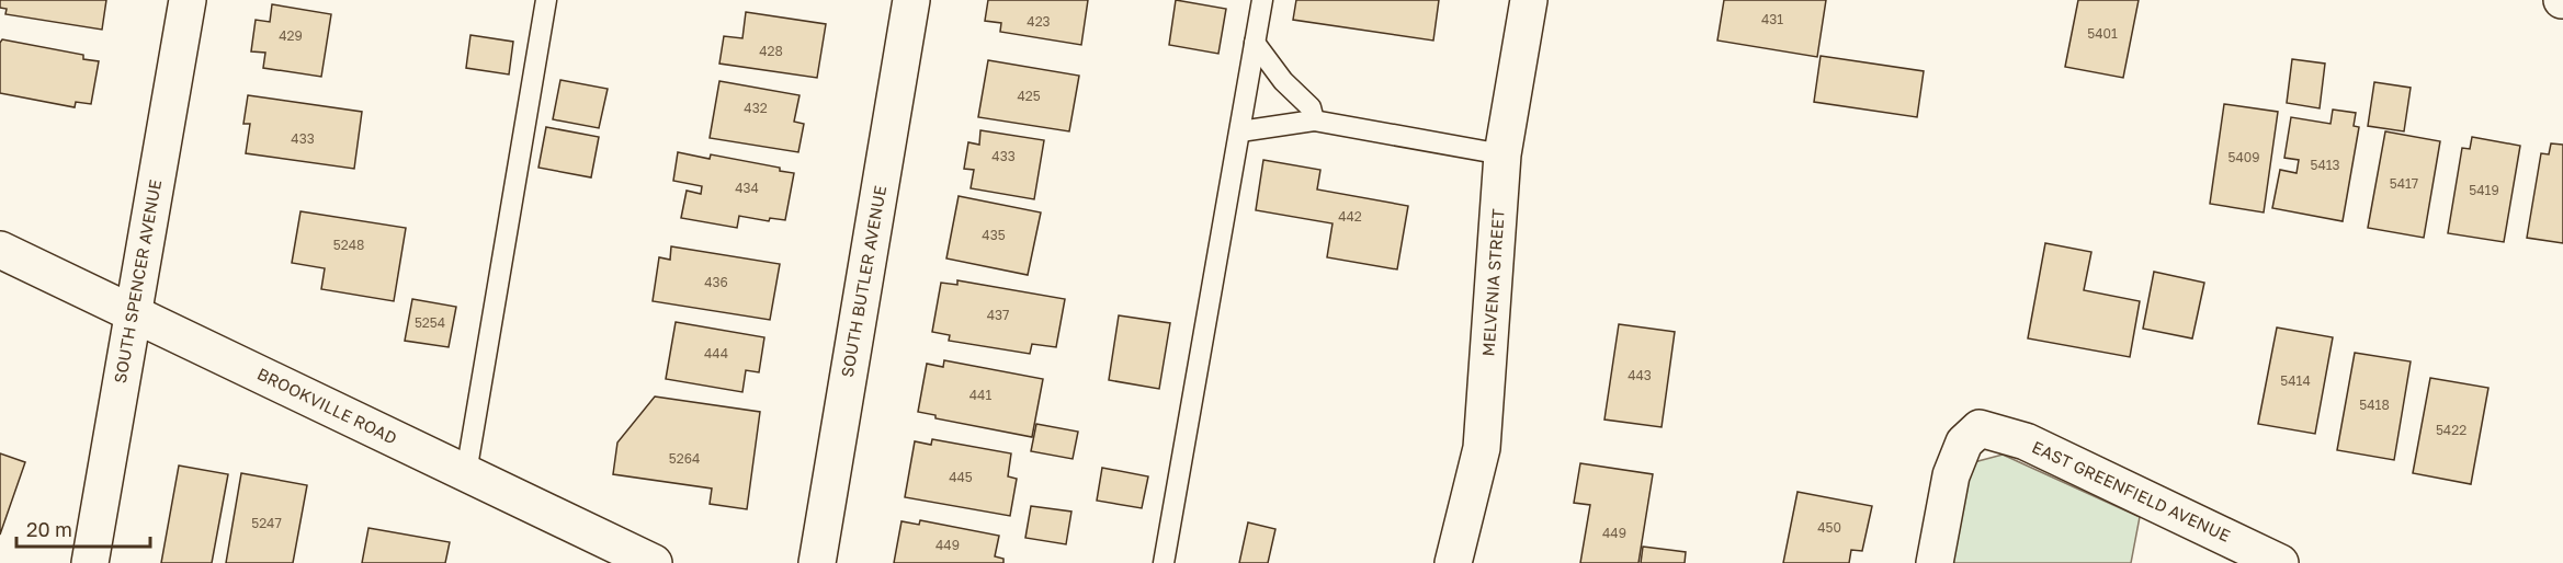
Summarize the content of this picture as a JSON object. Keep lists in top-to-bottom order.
{
  "streets": {
    "street": [
      "SOUTH SPENCER AVENUE",
      "SOUTH BUTLER AVENUE",
      "MELVENIA STREET",
      "BROOKVILLE ROAD",
      "EAST GREENFIELD AVENUE"
    ]
  },
  "crossings": [
    ["SOUTH SPENCER AVENUE", "BROOKVILLE ROAD"]
  ],
  "house_numbers": [
    "431",
    "423",
    "5401",
    "429",
    "428",
    "425",
    "432",
    "433",
    "433",
    "5409",
    "5413",
    "5417",
    "434",
    "5419",
    "442",
    "435",
    "5248",
    "436",
    "437",
    "5254",
    "444",
    "443",
    "5414",
    "441",
    "5418",
    "5422",
    "5264",
    "445",
    "5247",
    "450",
    "449",
    "449"
  ],
  "scale_bar": "20 m"
}
